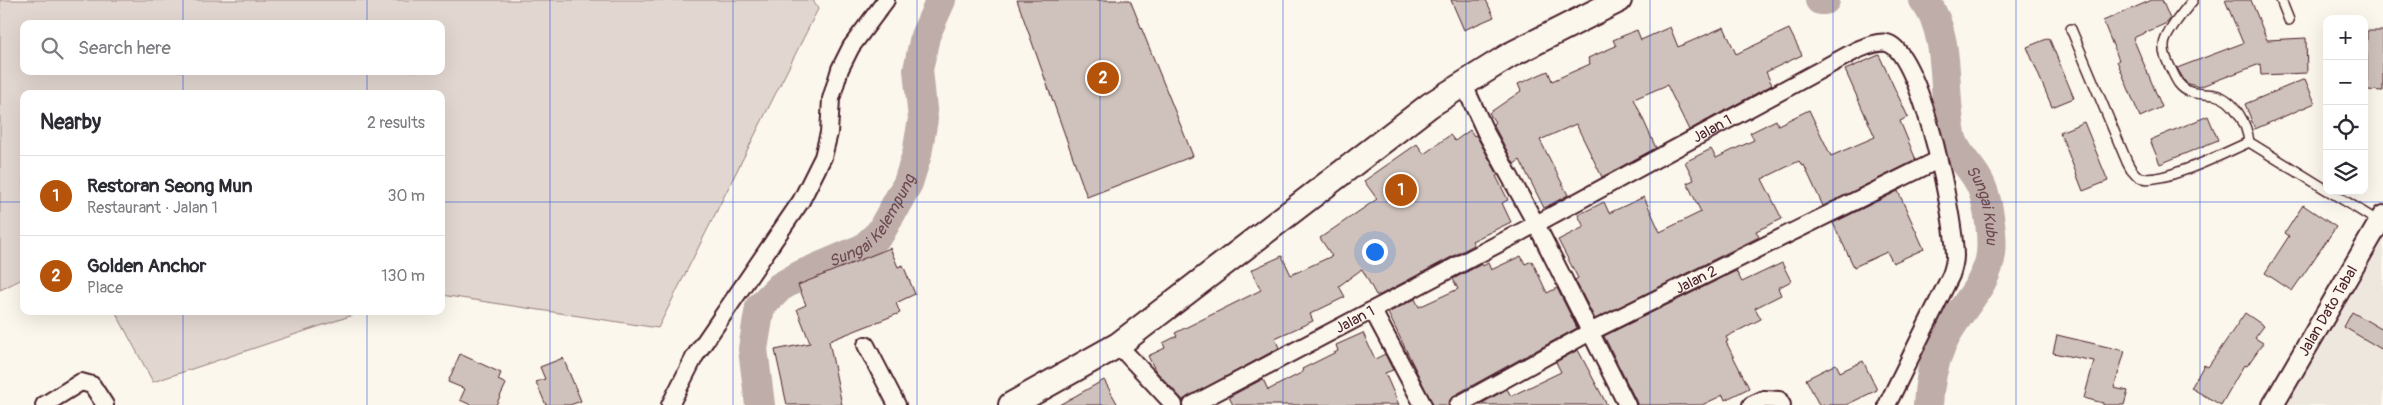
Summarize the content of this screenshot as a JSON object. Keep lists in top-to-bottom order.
{
  "streets": {
    "street": ["Jalan 1", "Jalan 2", "Jalan Dato Tabal"]
  },
  "crossings": [
    ["Jalan 1", "Jalan 2"]
  ],
  "water": ["Sungai Kubu", "Sungai Kelempung"],
  "page": {
    "map_buttons": ["+", "−"],
    "search": "Search here",
    "pins": ["2", "1"],
    "heading": ["Nearby", "2 results"],
    "list": [
      {
        "mark": "1",
        "name": "Restoran Seong Mun",
        "note": "Restaurant · Jalan 1",
        "value": "30 m"
      },
      {
        "mark": "2",
        "name": "Golden Anchor",
        "note": "Place",
        "value": "130 m"
      }
    ]
  }
}
